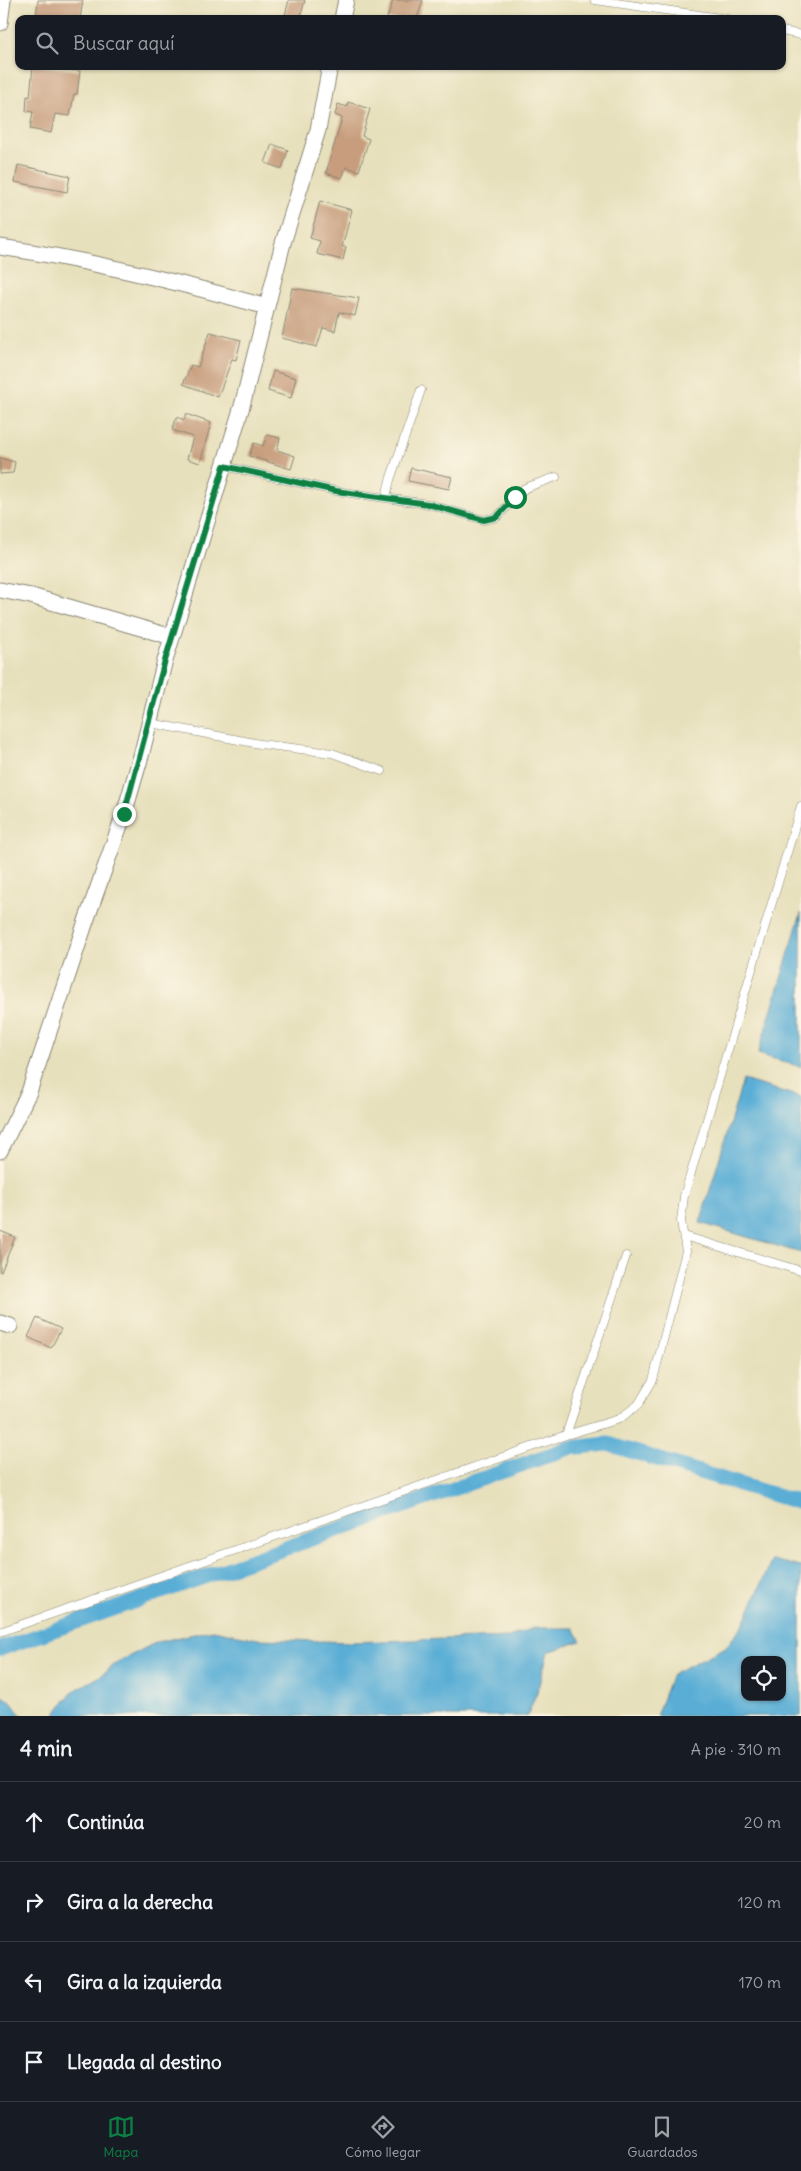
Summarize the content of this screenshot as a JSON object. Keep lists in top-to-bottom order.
{
  "page": {
    "search": "Buscar aquí",
    "heading": ["4 min", "A pie · 310 m"],
    "list": [
      ["Continúa", "20 m"],
      ["Gira a la derecha", "120 m"],
      ["Gira a la izquierda", "170 m"],
      "Llegada al destino"
    ],
    "nav": ["Mapa", "Cómo llegar", "Guardados"]
  }
}
